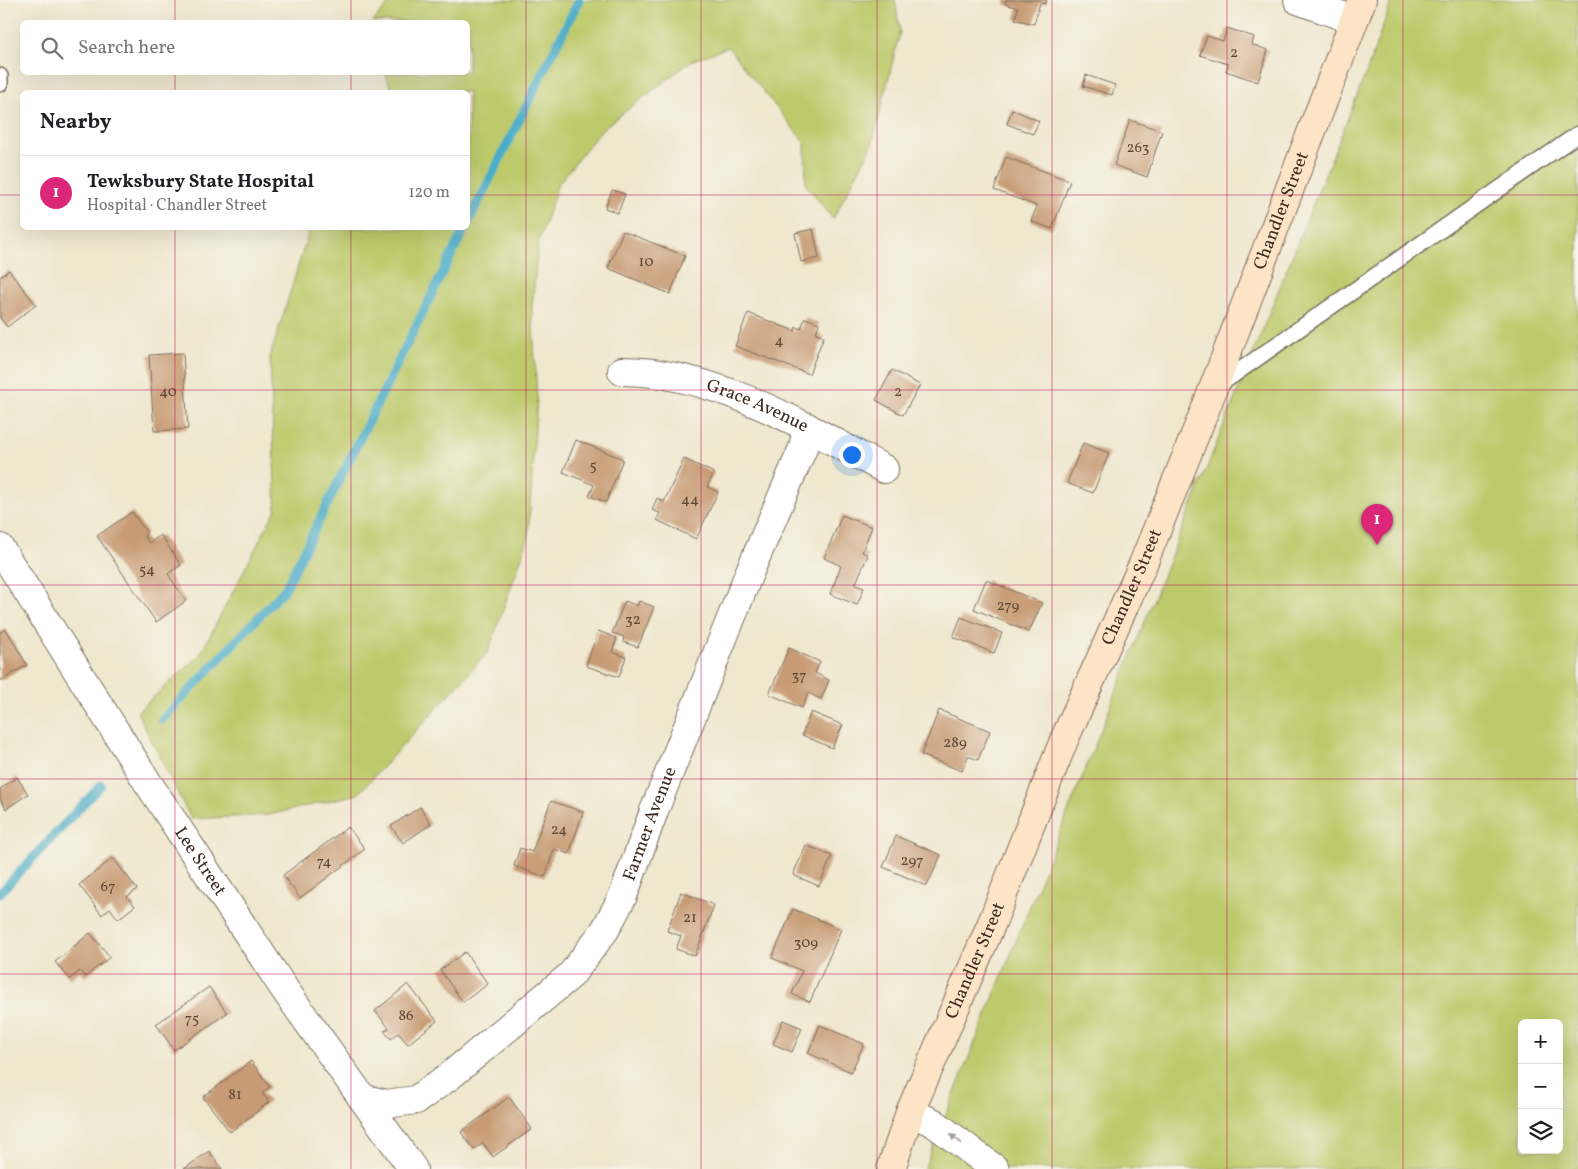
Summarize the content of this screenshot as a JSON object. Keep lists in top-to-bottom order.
{
  "streets": {
    "street": [
      "Chandler Street",
      "Grace Avenue",
      "Farmer Avenue",
      "Lee Street"
    ]
  },
  "crossings": [
    ["Grace Avenue", "Farmer Avenue"],
    ["Farmer Avenue", "Lee Street"]
  ],
  "house_numbers": [
    "2",
    "263",
    "10",
    "4",
    "40",
    "2",
    "5",
    "44",
    "54",
    "279",
    "32",
    "37",
    "289",
    "24",
    "297",
    "74",
    "67",
    "21",
    "309",
    "86",
    "75",
    "81"
  ],
  "page": {
    "search": "Search here",
    "heading": "Nearby",
    "list": [
      {
        "mark": "1",
        "name": "Tewksbury State Hospital",
        "note": "Hospital · Chandler Street",
        "value": "120 m"
      }
    ],
    "pins": "1",
    "map_buttons": ["+", "−"]
  }
}
